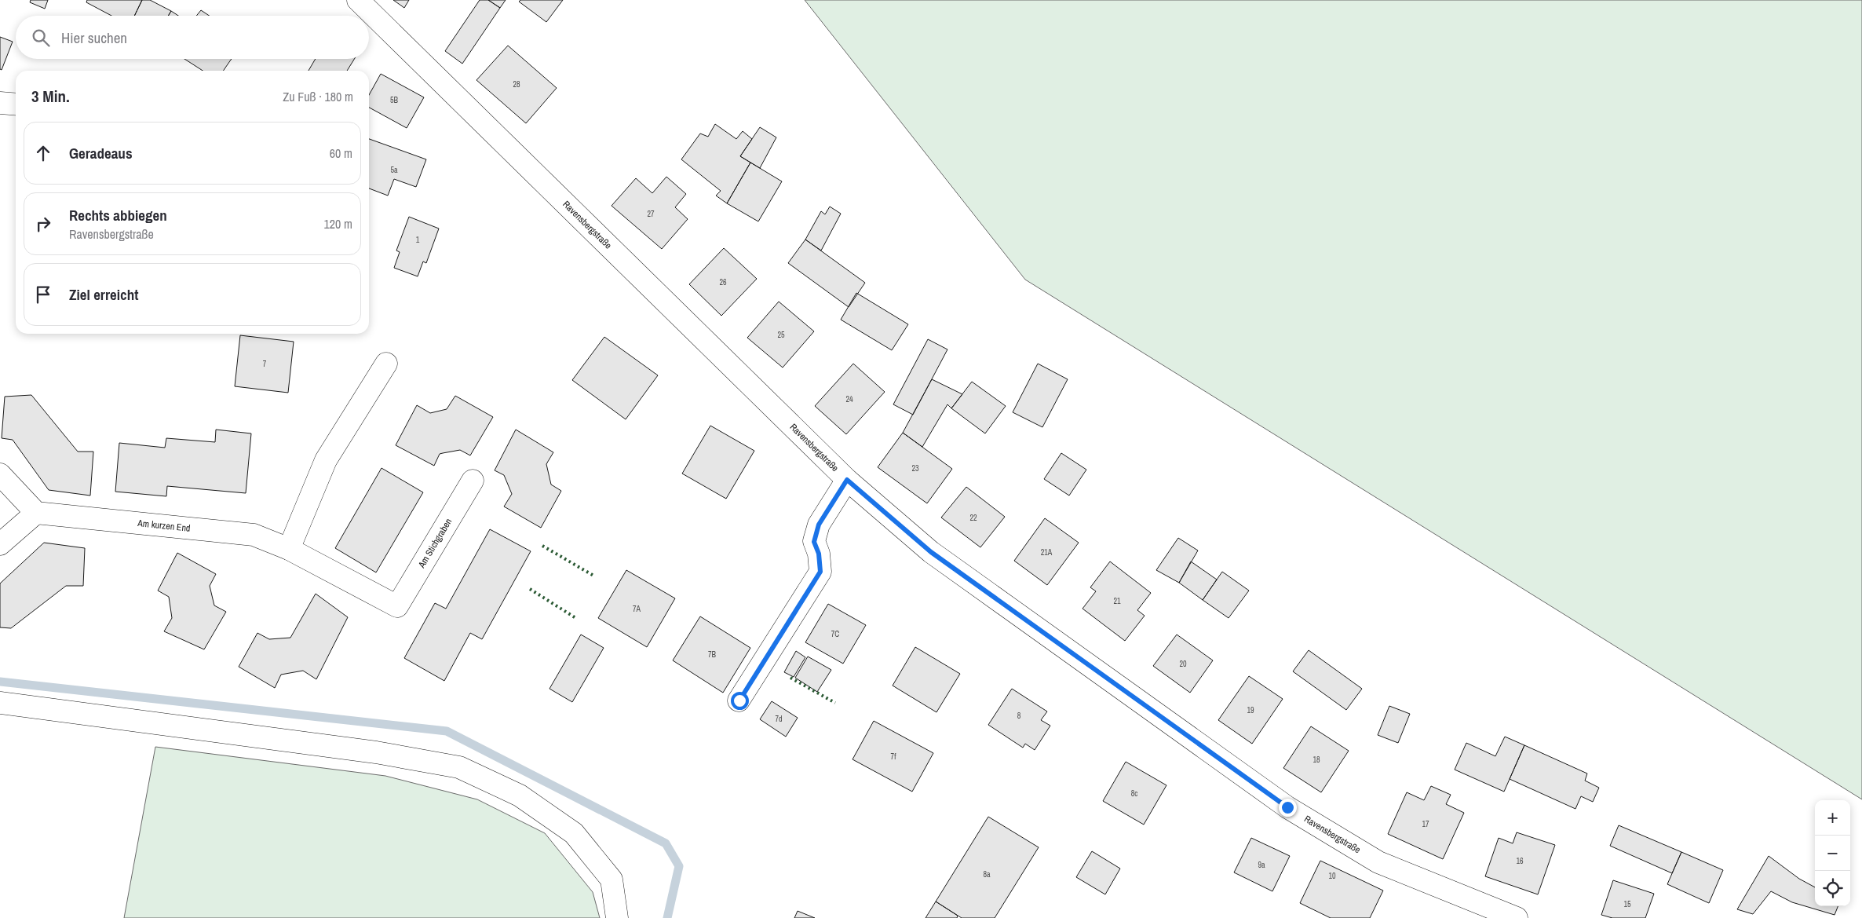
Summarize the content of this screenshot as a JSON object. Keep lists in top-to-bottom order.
{
  "streets": {
    "street": ["Ravensbergstraße", "Am kurzen End", "Am Stichgraben"]
  },
  "crossings": [
    ["Am kurzen End", "Am Stichgraben"]
  ],
  "house_numbers": [
    "28",
    "5B",
    "5a",
    "27",
    "1",
    "26",
    "25",
    "7",
    "24",
    "23",
    "22",
    "21A",
    "21",
    "7A",
    "7C",
    "7B",
    "20",
    "19",
    "8",
    "7d",
    "7f",
    "18",
    "8c",
    "17",
    "16",
    "9a",
    "8a",
    "10",
    "15"
  ],
  "page": {
    "search": "Hier suchen",
    "heading": ["3 Min.", "Zu Fuß · 180 m"],
    "list": [
      ["Geradeaus", "60 m"],
      ["Rechts abbiegen", "Ravensbergstraße", "120 m"],
      "Ziel erreicht"
    ],
    "map_buttons": ["+", "−"]
  }
}
